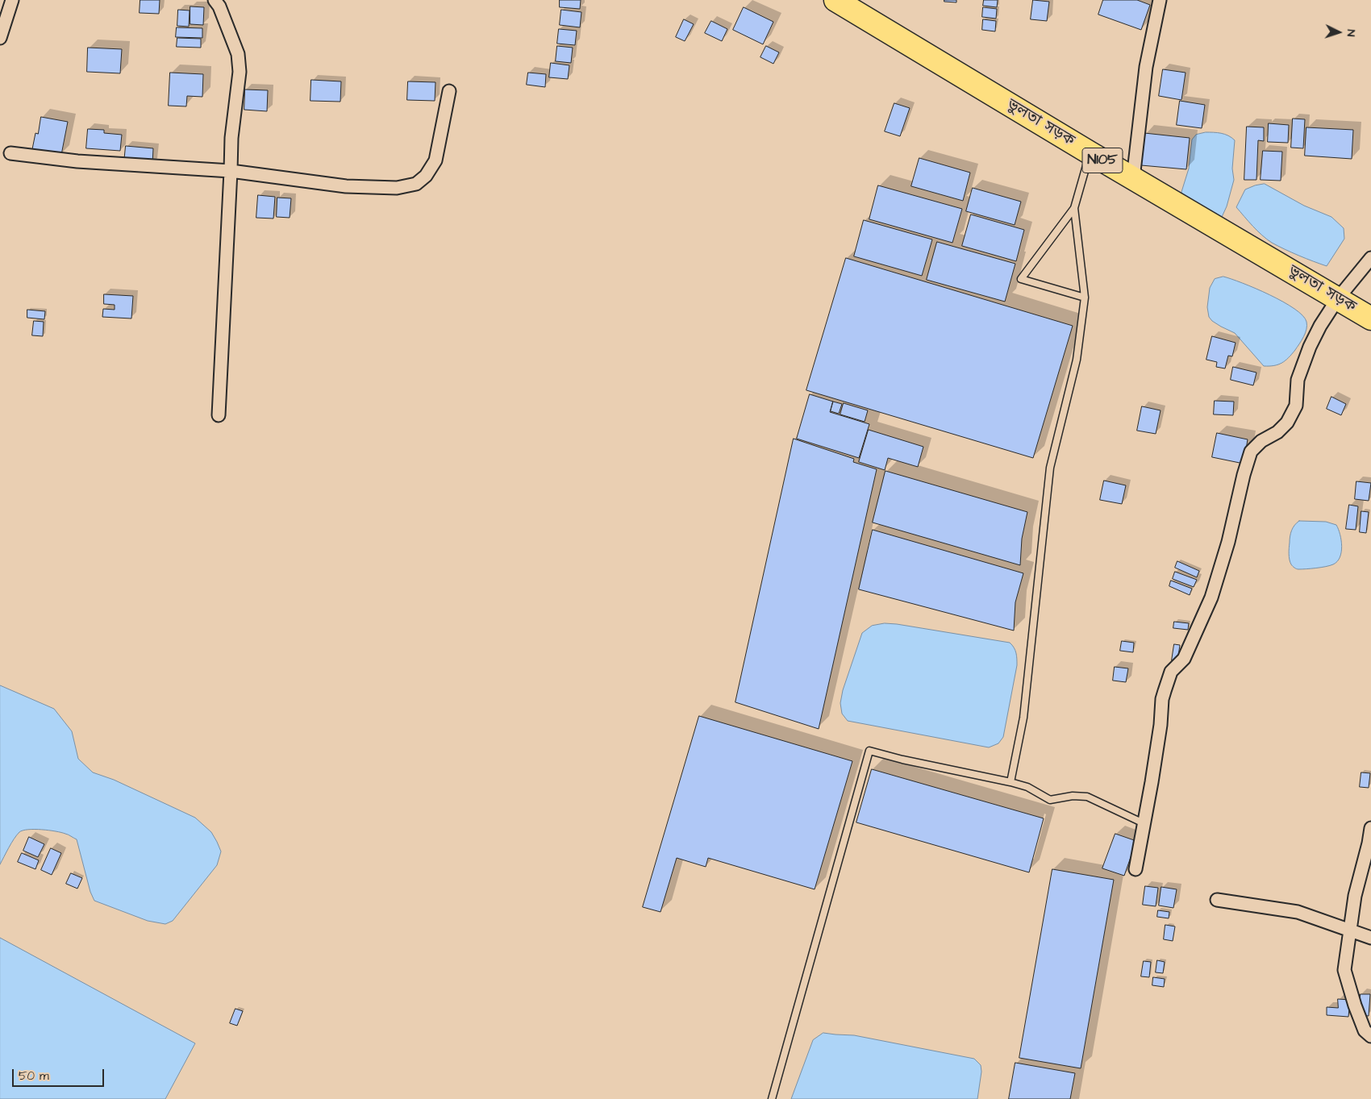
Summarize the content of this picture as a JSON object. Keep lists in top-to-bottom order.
{
  "streets": {
    "highway": ["ভুলতা সড়ক", "N105"]
  },
  "scale_bar": "50 m",
  "north": "right"
}
